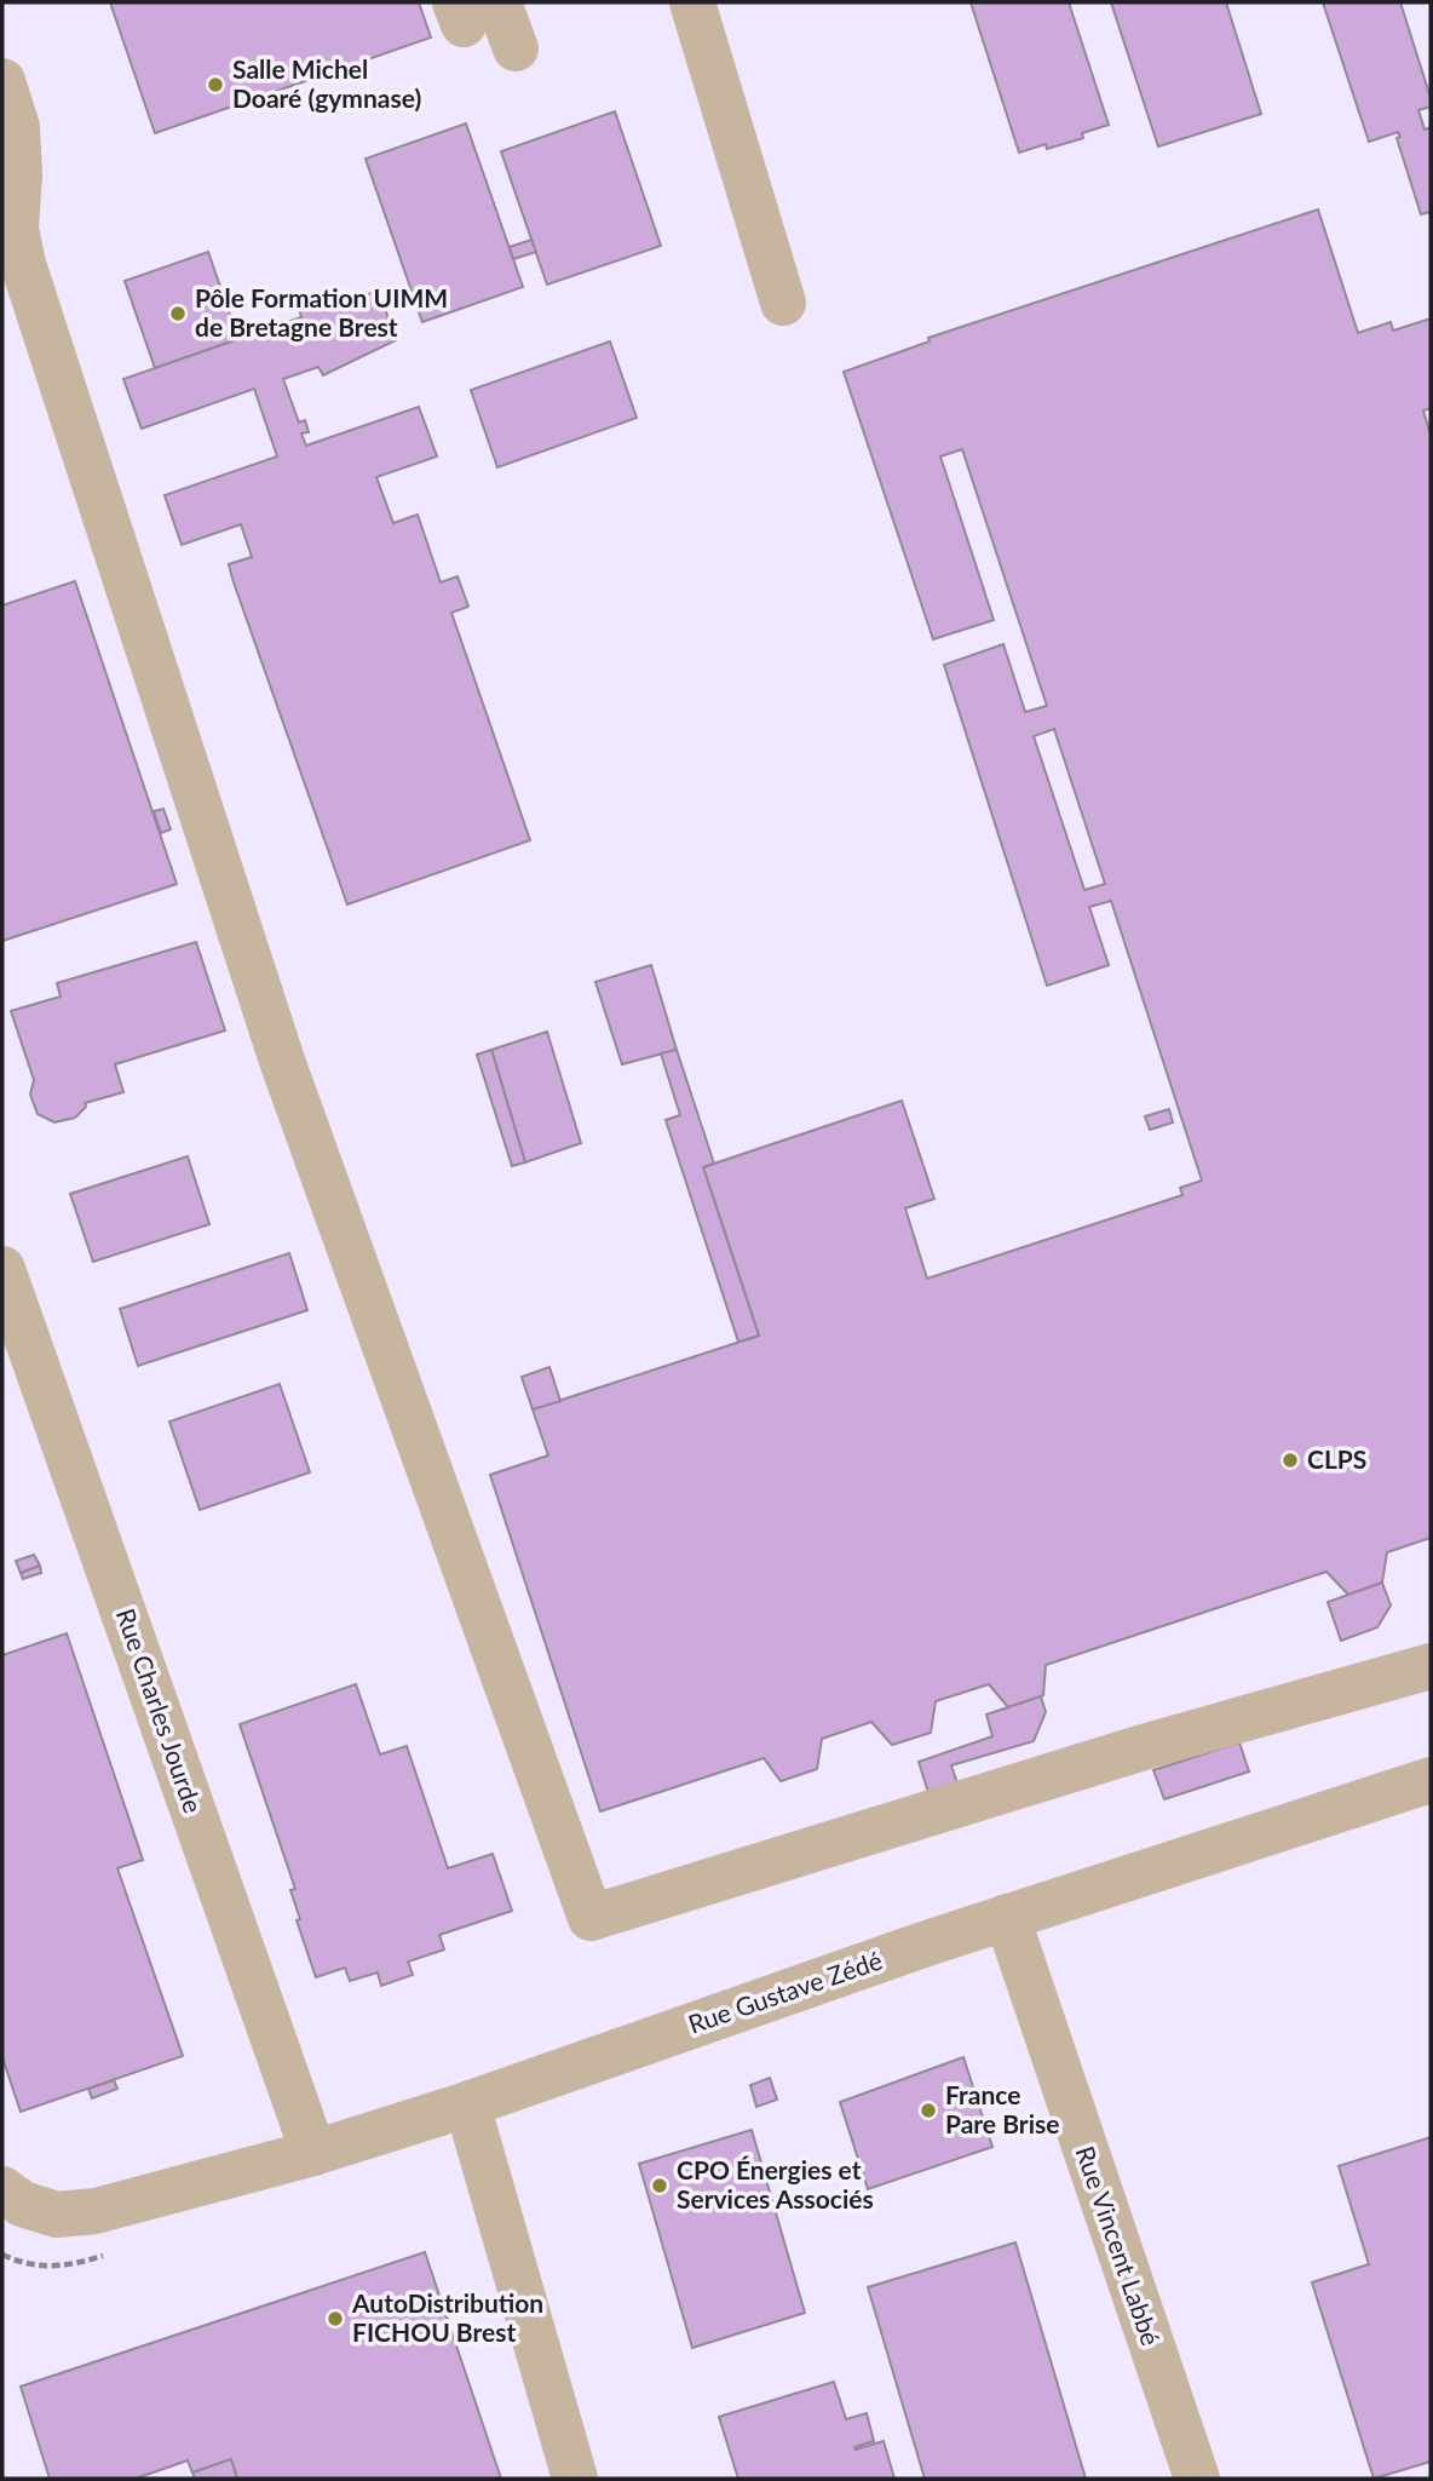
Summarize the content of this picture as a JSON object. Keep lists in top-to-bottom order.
{
  "streets": {
    "street": ["Rue Charles Jourde", "Rue Gustave Zédé", "Rue Vincent Labbé"]
  },
  "crossings": [
    ["Rue Charles Jourde", "Rue Gustave Zédé"],
    ["Rue Gustave Zédé", "Rue Vincent Labbé"]
  ],
  "places": [
    "Salle Michel Doaré (gymnase)",
    "Pôle Formation UIMM de Bretagne Brest",
    "CLPS",
    "France Pare Brise",
    "CPO Énergies et Services Associés",
    "AutoDistribution FICHOU Brest"
  ]
}
